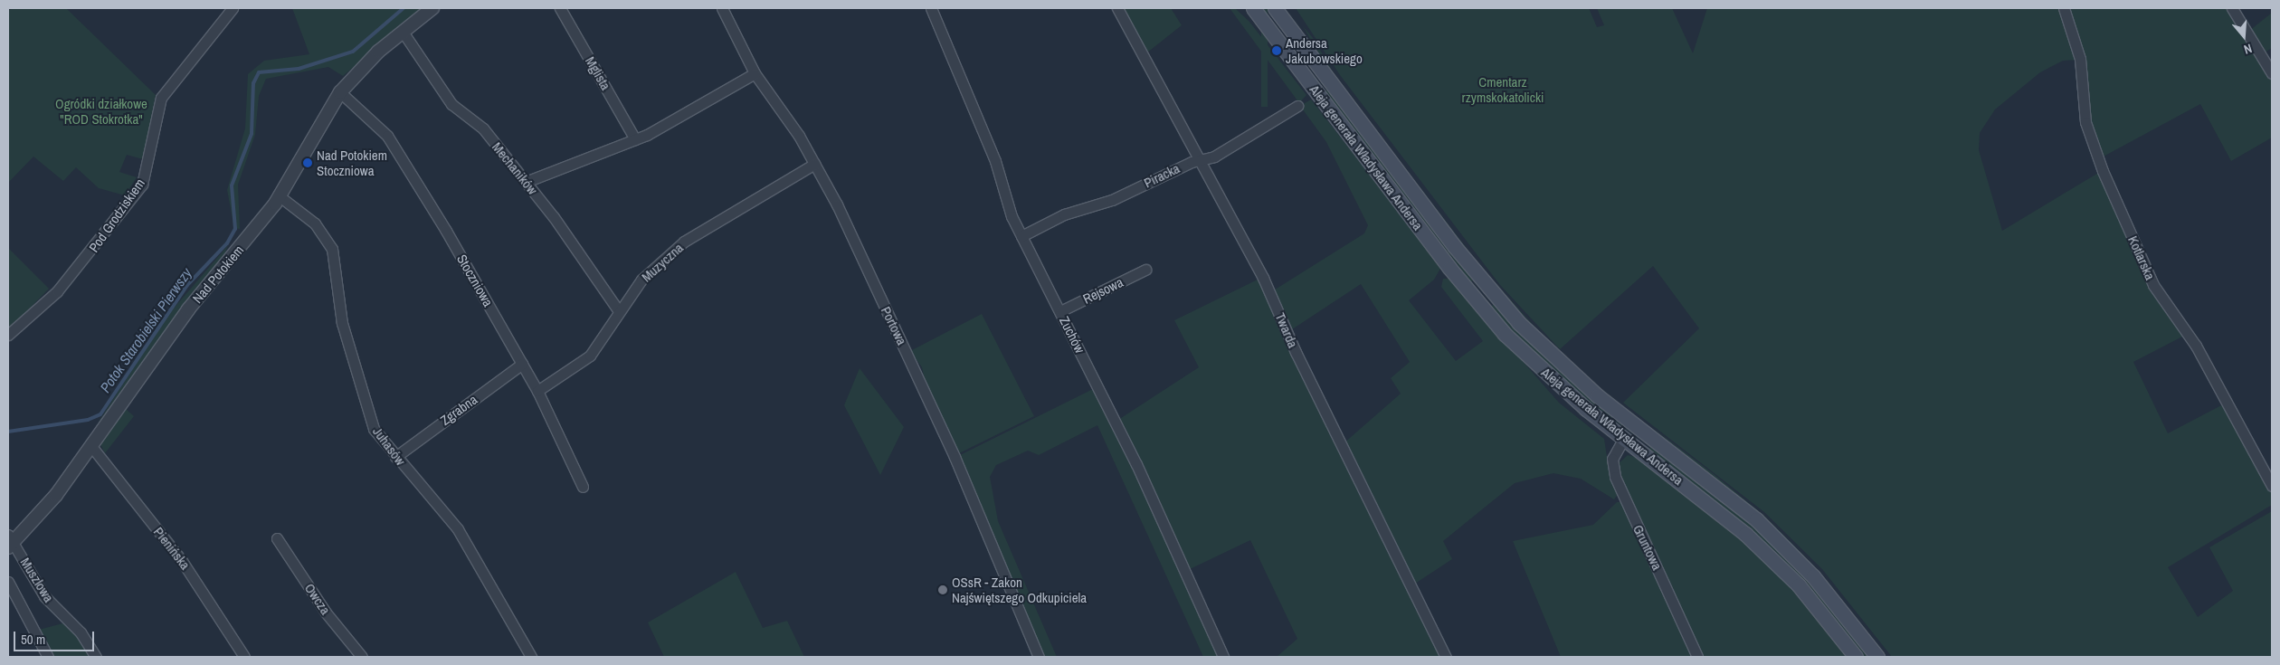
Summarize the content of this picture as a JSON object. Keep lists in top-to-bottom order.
{
  "streets": {
    "main road": ["Aleja generała Władysława Andersa"],
    "street": [
      "Mglista",
      "Mechaników",
      "Piracka",
      "Pod Grodziskiem",
      "Kotlarska",
      "Muzyczna",
      "Nad Potokiem",
      "Stoczniowa",
      "Rejsowa",
      "Portowa",
      "Twarda",
      "Zuchów",
      "Zgrabna",
      "Juhasów",
      "Gruntowa",
      "Pienińska",
      "Muszlowa",
      "Owcza"
    ]
  },
  "crossings": [
    ["Aleja generała Władysława Andersa", "Gruntowa"],
    ["Mechaników", "Muzyczna"],
    ["Mechaników", "Nad Potokiem"],
    ["Piracka", "Twarda"],
    ["Piracka", "Zuchów"],
    ["Muzyczna", "Stoczniowa"],
    ["Muzyczna", "Portowa"],
    ["Nad Potokiem", "Stoczniowa"],
    ["Nad Potokiem", "Juhasów"],
    ["Nad Potokiem", "Pienińska"],
    ["Nad Potokiem", "Muszlowa"],
    ["Stoczniowa", "Zgrabna"],
    ["Rejsowa", "Zuchów"],
    ["Zgrabna", "Juhasów"]
  ],
  "water": ["Potok Starobielski Pierwszy"],
  "parks": ["Cmentarz rzymskokatolicki", "Ogródki działkowe \"ROD Stokrotka\""],
  "places": ["Andersa Jakubowskiego", "Nad Potokiem Stoczniowa", "OSsR - Zakon Najświętszego Odkupiciela"],
  "scale_bar": "50 m",
  "north": "bottom"
}
